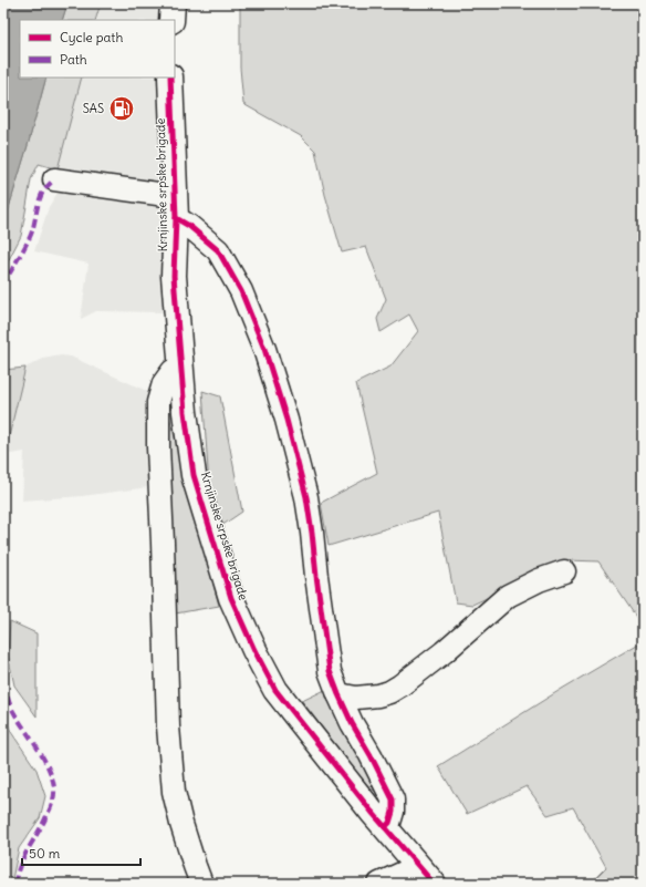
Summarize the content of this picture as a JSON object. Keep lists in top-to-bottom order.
{
  "streets": {
    "main road": ["Krnjinske srpske brigade"]
  },
  "places": {
    "fuel station": ["SAS"]
  },
  "legend": ["Cycle path", "Path"],
  "scale_bar": "50 m"
}
